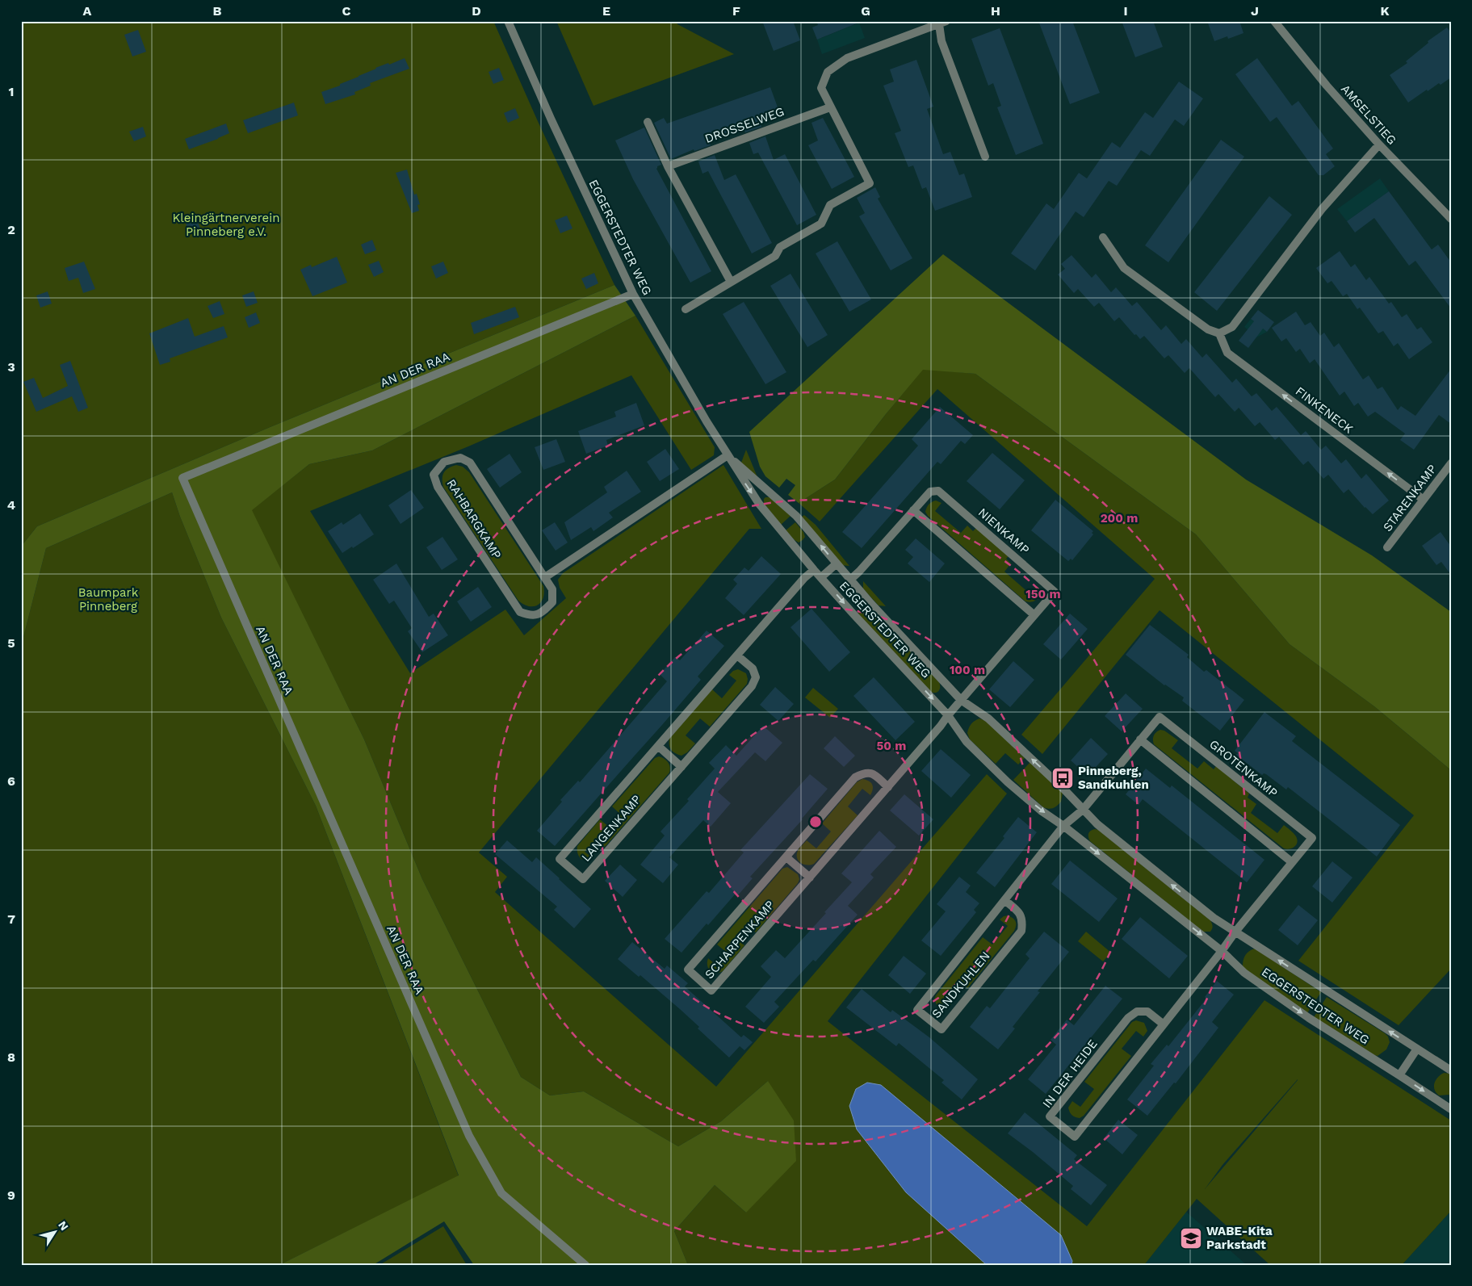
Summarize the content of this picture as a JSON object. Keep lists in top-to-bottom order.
{
  "streets": {
    "street": [
      "AMSELSTIEG",
      "DROSSELWEG",
      "EGGERSTEDTER WEG",
      "AN DER RAA",
      "FINKENECK",
      "STARENKAMP",
      "RAHBARGKAMP",
      "NIENKAMP",
      "GROTENKAMP",
      "LANGENKAMP",
      "SCHARPENKAMP",
      "SANDKUHLEN",
      "IN DER HEIDE"
    ]
  },
  "crossings": [
    ["EGGERSTEDTER WEG", "AN DER RAA"],
    ["EGGERSTEDTER WEG", "NIENKAMP"],
    ["EGGERSTEDTER WEG", "GROTENKAMP"],
    ["EGGERSTEDTER WEG", "LANGENKAMP"],
    ["EGGERSTEDTER WEG", "SCHARPENKAMP"],
    ["EGGERSTEDTER WEG", "SANDKUHLEN"],
    ["EGGERSTEDTER WEG", "IN DER HEIDE"],
    ["FINKENECK", "STARENKAMP"]
  ],
  "one_way": ["FINKENECK"],
  "parks": ["Kleingärtnerverein Pinneberg e.V.", "Baumpark Pinneberg"],
  "places": {
    "bus stop": ["Pinneberg, Sandkuhlen"],
    "school or university": ["WABE-Kita Parkstadt"]
  },
  "north": "top right",
  "grid": {
    "columns": [
      "A",
      "B",
      "C",
      "D",
      "E",
      "F",
      "G",
      "H",
      "I",
      "J",
      "K"
    ],
    "rows": [
      "1",
      "2",
      "3",
      "4",
      "5",
      "6",
      "7",
      "8",
      "9"
    ]
  },
  "rings": [
    "200 m",
    "150 m",
    "100 m",
    "50 m"
  ]
}
